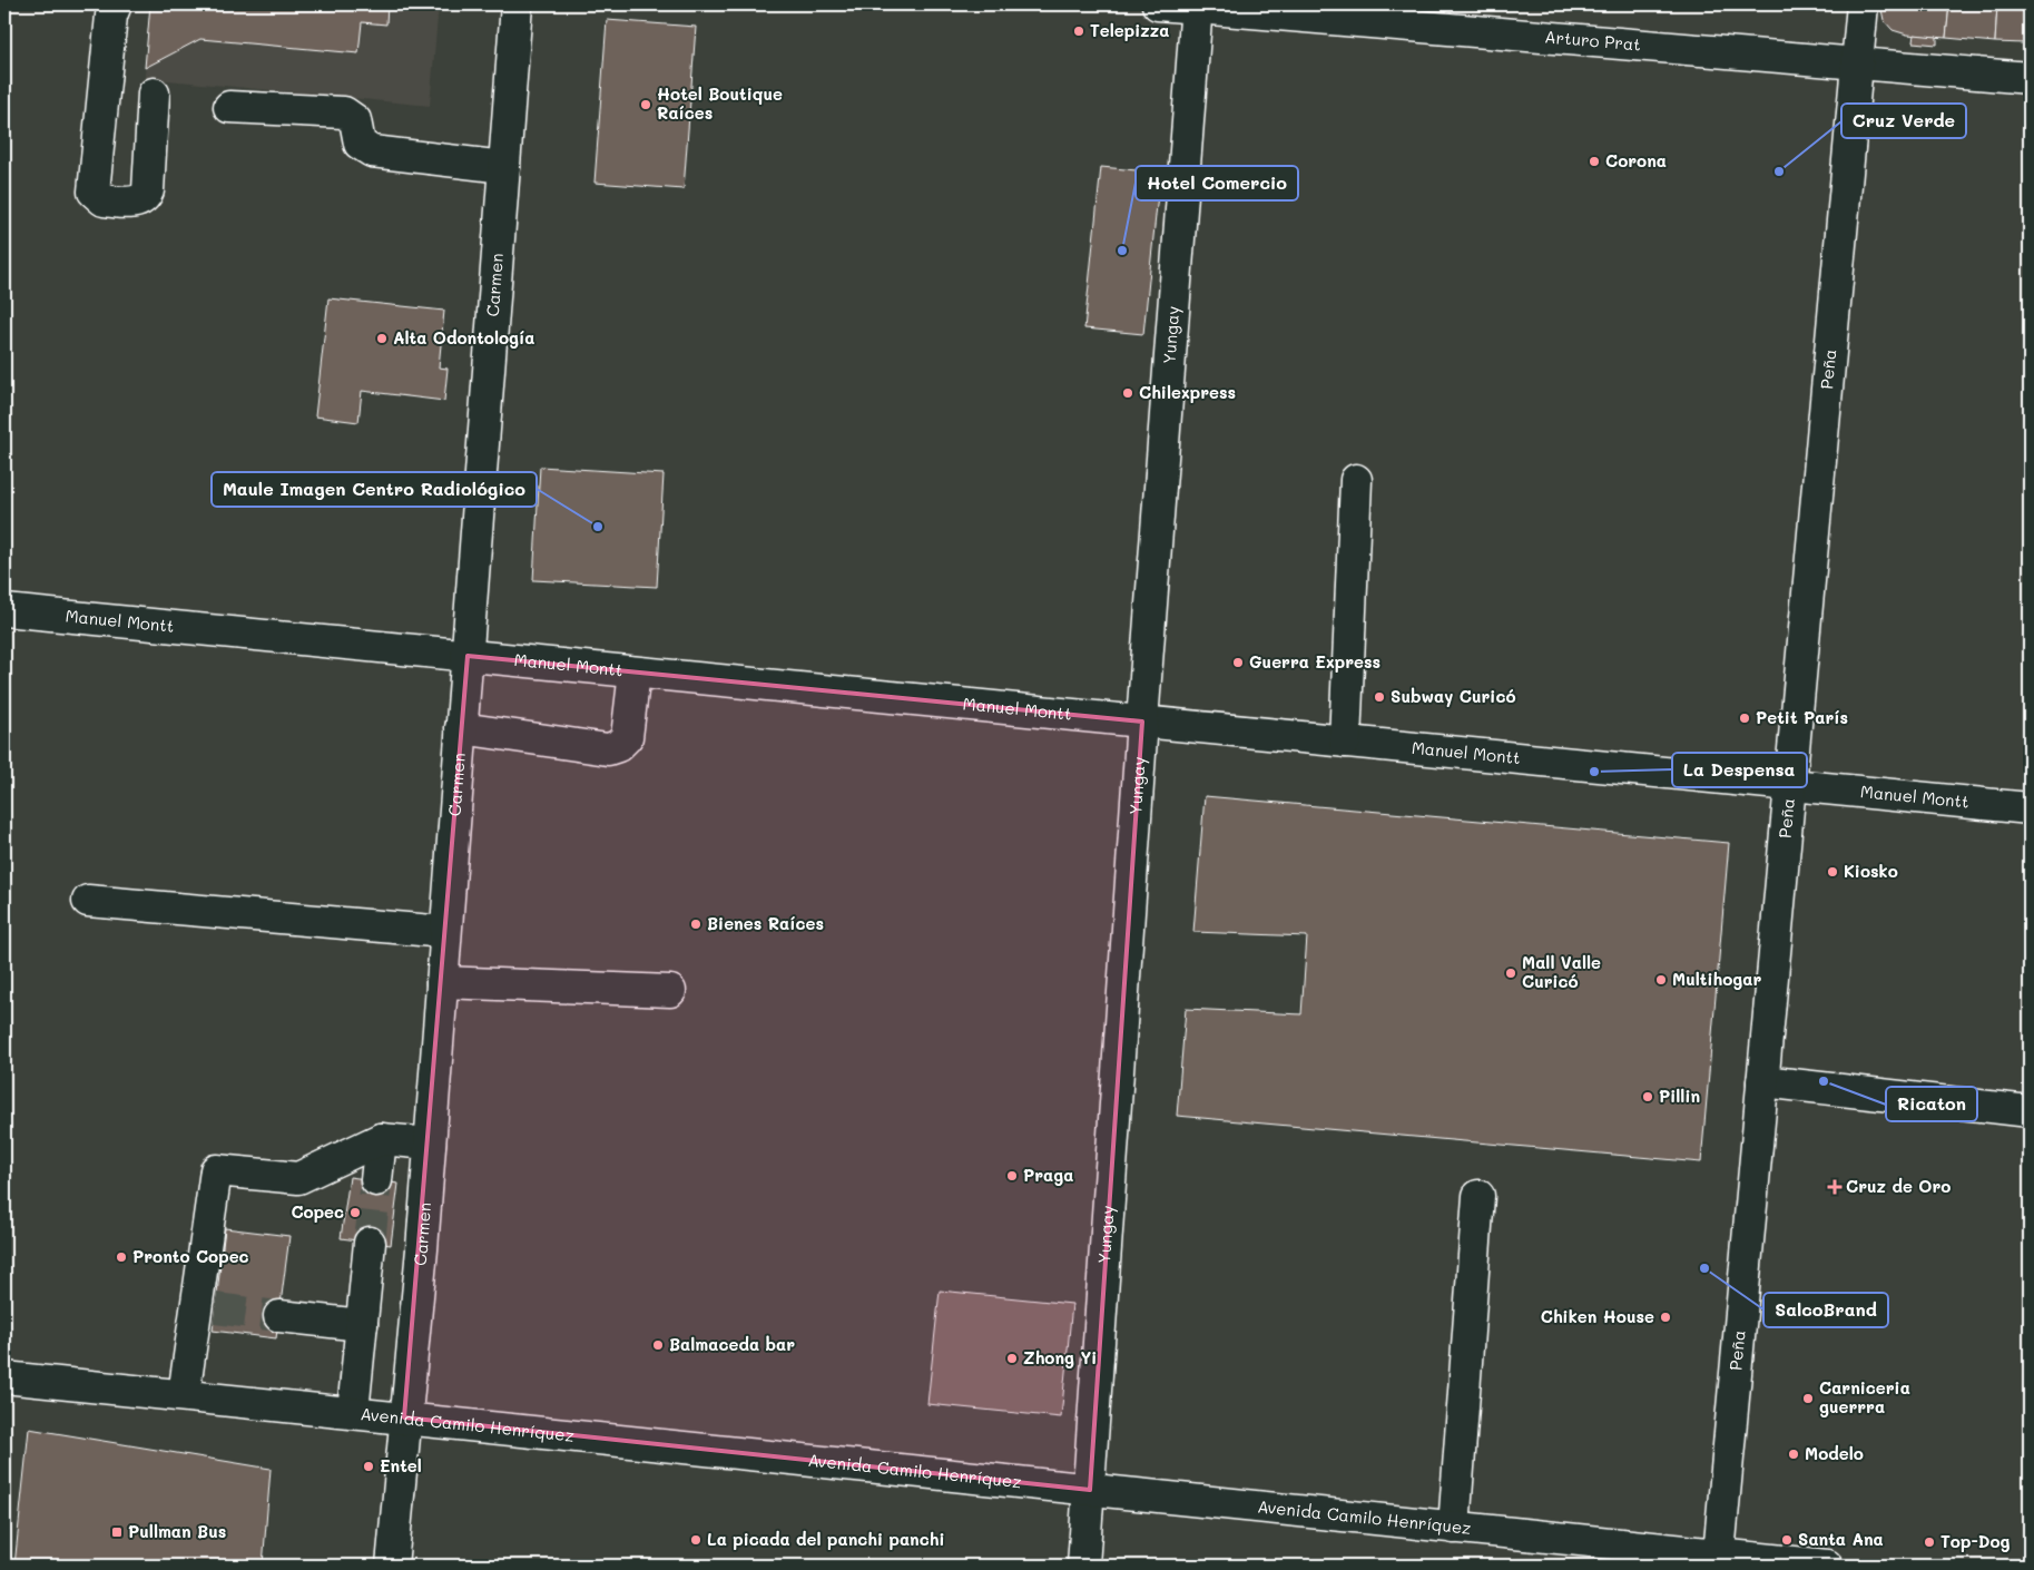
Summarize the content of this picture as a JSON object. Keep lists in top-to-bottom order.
{
  "streets": {
    "street": [
      "Arturo Prat",
      "Carmen",
      "Yungay",
      "Peña",
      "Manuel Montt",
      "Avenida Camilo Henríquez"
    ]
  },
  "crossings": [
    ["Arturo Prat", "Yungay"],
    ["Arturo Prat", "Peña"],
    ["Carmen", "Manuel Montt"],
    ["Carmen", "Avenida Camilo Henríquez"],
    ["Yungay", "Manuel Montt"],
    ["Yungay", "Avenida Camilo Henríquez"],
    ["Peña", "Manuel Montt"],
    ["Peña", "Avenida Camilo Henríquez"]
  ],
  "places": {
    "other": [
      "Telepizza",
      "Hotel Boutique Raíces",
      "Corona",
      "Cruz Verde",
      "Hotel Comercio",
      "Alta Odontología",
      "Chilexpress",
      "Maule Imagen Centro Radiológico",
      "Guerra Express",
      "Subway Curicó",
      "Petit París",
      "La Despensa",
      "Kiosko",
      "Bienes Raíces",
      "Mall Valle Curicó",
      "Multihogar",
      "Ricaton",
      "Pillin",
      "Praga",
      "Copec",
      "Pronto Copec",
      "SalcoBrand",
      "Chiken House",
      "Balmaceda bar",
      "Zhong Yi",
      "Carniceria guerrra",
      "Modelo",
      "Entel",
      "La picada del panchi panchi",
      "Santa Ana",
      "Top-Dog"
    ],
    "health": ["Cruz de Oro"],
    "transit": ["Pullman Bus"]
  }
}
